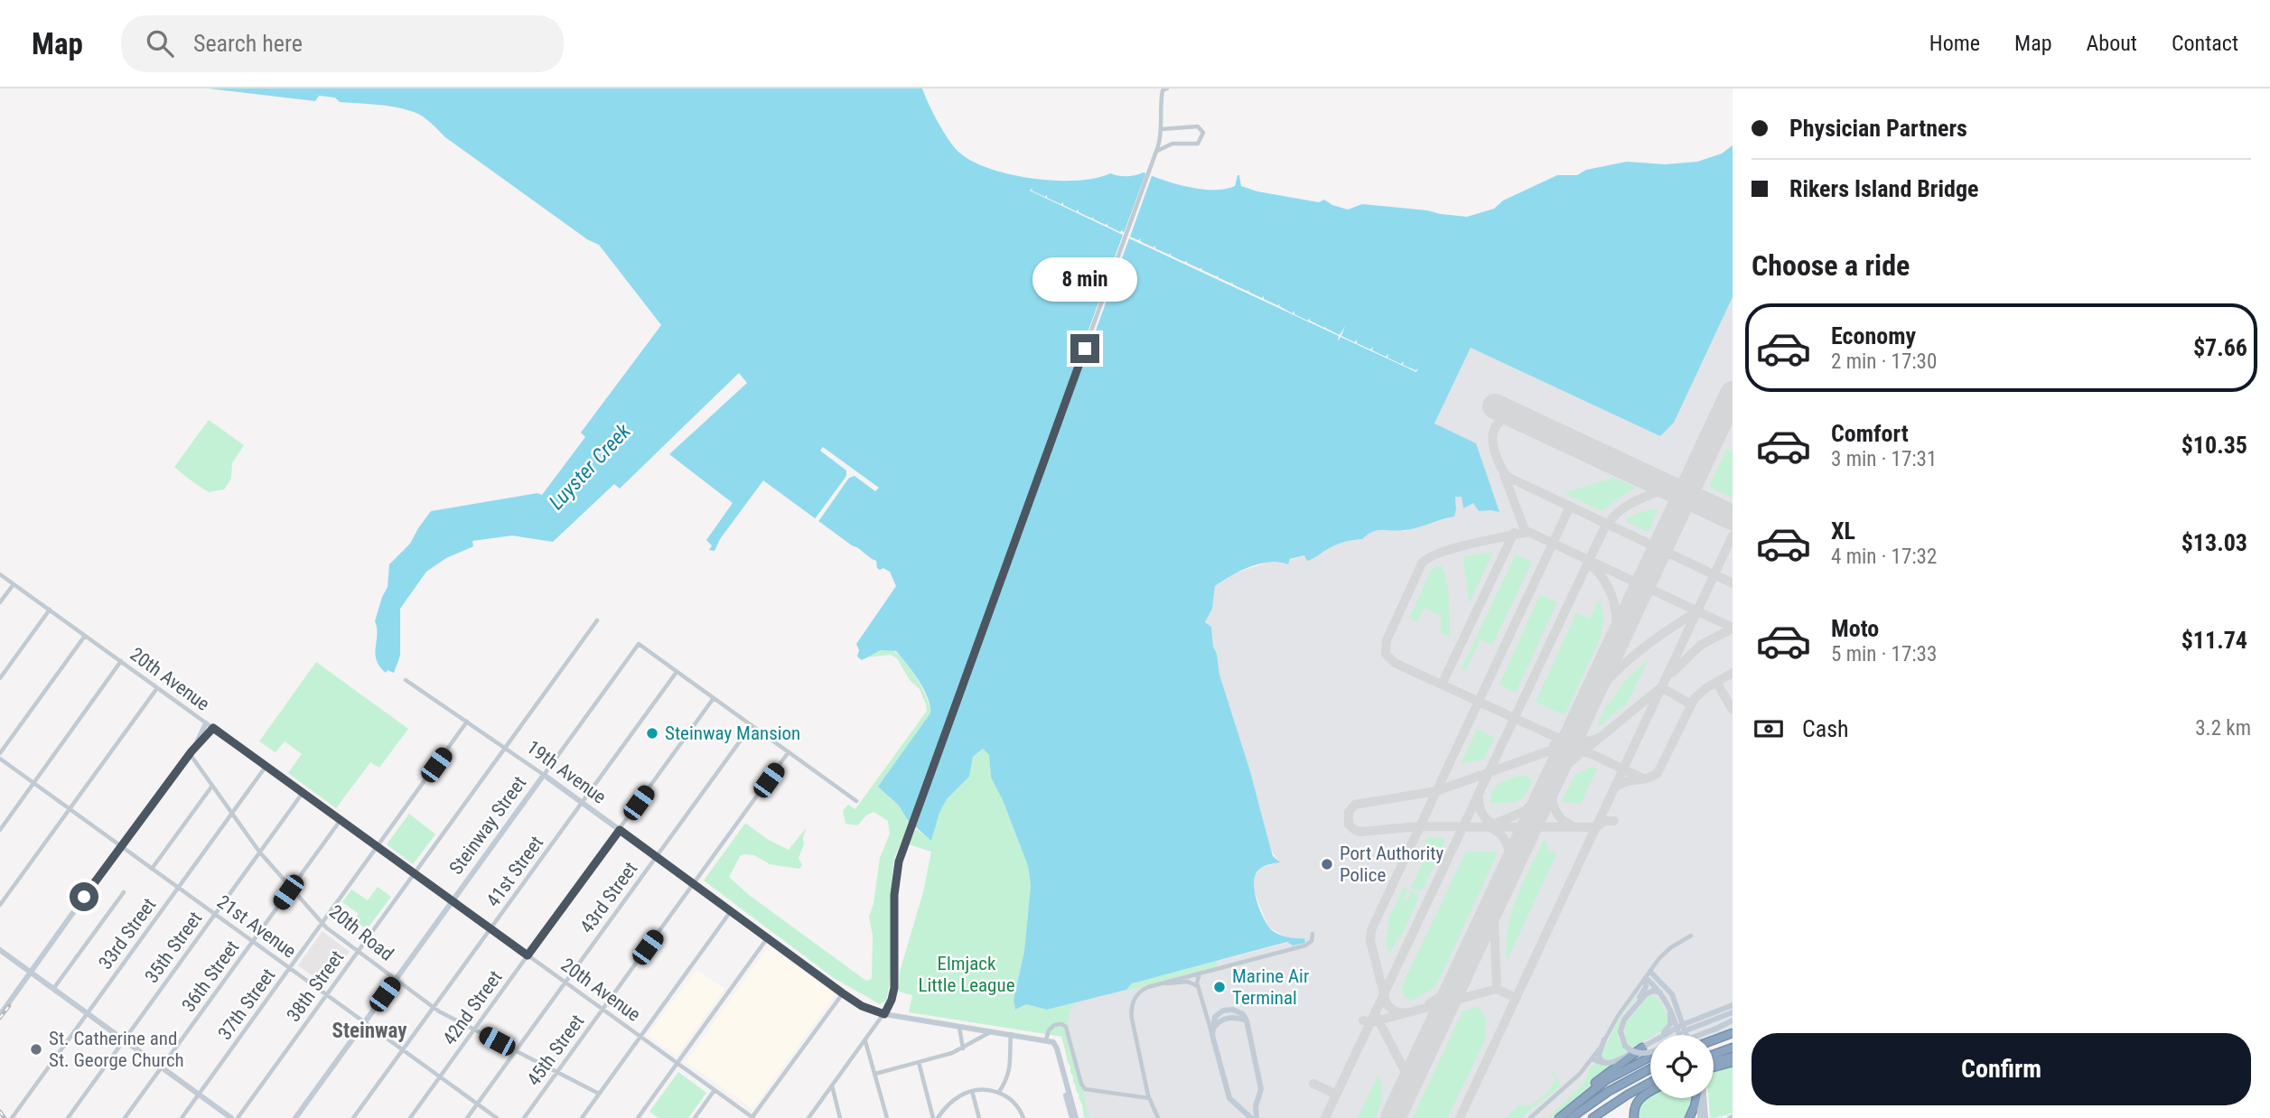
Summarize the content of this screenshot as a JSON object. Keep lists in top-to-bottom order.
{
  "streets": {
    "street": [
      "20th Avenue",
      "19th Avenue",
      "Steinway Street",
      "41st Street",
      "43rd Street",
      "21st Avenue",
      "20th Road",
      "33rd Street",
      "35th Street",
      "36th Street",
      "38th Street",
      "37th Street",
      "42nd Street",
      "45th Street"
    ]
  },
  "crossings": [
    ["20th Avenue", "Steinway Street"],
    ["20th Avenue", "41st Street"],
    ["20th Avenue", "43rd Street"],
    ["20th Avenue", "33rd Street"],
    ["20th Avenue", "35th Street"],
    ["20th Avenue", "36th Street"],
    ["20th Avenue", "38th Street"],
    ["20th Avenue", "37th Street"],
    ["20th Avenue", "42nd Street"],
    ["20th Avenue", "45th Street"],
    ["19th Avenue", "Steinway Street"],
    ["19th Avenue", "41st Street"],
    ["19th Avenue", "43rd Street"],
    ["19th Avenue", "38th Street"],
    ["19th Avenue", "37th Street"],
    ["19th Avenue", "42nd Street"],
    ["19th Avenue", "45th Street"],
    ["Steinway Street", "41st Street"],
    ["Steinway Street", "21st Avenue"],
    ["Steinway Street", "20th Road"],
    ["41st Street", "21st Avenue"],
    ["41st Street", "20th Road"],
    ["43rd Street", "21st Avenue"],
    ["43rd Street", "20th Road"],
    ["21st Avenue", "33rd Street"],
    ["21st Avenue", "35th Street"],
    ["21st Avenue", "36th Street"],
    ["21st Avenue", "38th Street"],
    ["21st Avenue", "37th Street"],
    ["21st Avenue", "42nd Street"],
    ["20th Road", "33rd Street"],
    ["20th Road", "35th Street"],
    ["20th Road", "36th Street"],
    ["20th Road", "38th Street"],
    ["20th Road", "37th Street"],
    ["20th Road", "42nd Street"],
    ["20th Road", "45th Street"]
  ],
  "districts": ["Steinway"],
  "water": ["Luyster Creek"],
  "parks": ["Elmjack Little League"],
  "places": [
    "Steinway Mansion",
    "Port Authority Police",
    "Marine Air Terminal",
    "St. Catherine and St. George Church"
  ],
  "page": {
    "header": "Map",
    "search": "Search here",
    "nav": [
      "Home",
      "Map",
      "About",
      "Contact"
    ],
    "banner": ["Physician Partners", "Rikers Island Bridge"],
    "heading": "Choose a ride",
    "bubble": "8 min",
    "list": [
      {
        "name": "Economy",
        "note": "2 min · 17:30",
        "value": "$7.66"
      },
      {
        "name": "Comfort",
        "note": "3 min · 17:31",
        "value": "$10.35"
      },
      {
        "name": "XL",
        "note": "4 min · 17:32",
        "value": "$13.03"
      },
      {
        "name": "Moto",
        "note": "5 min · 17:33",
        "value": "$11.74"
      }
    ],
    "pay": ["Cash", "3.2 km"],
    "buttons": "Confirm"
  }
}
